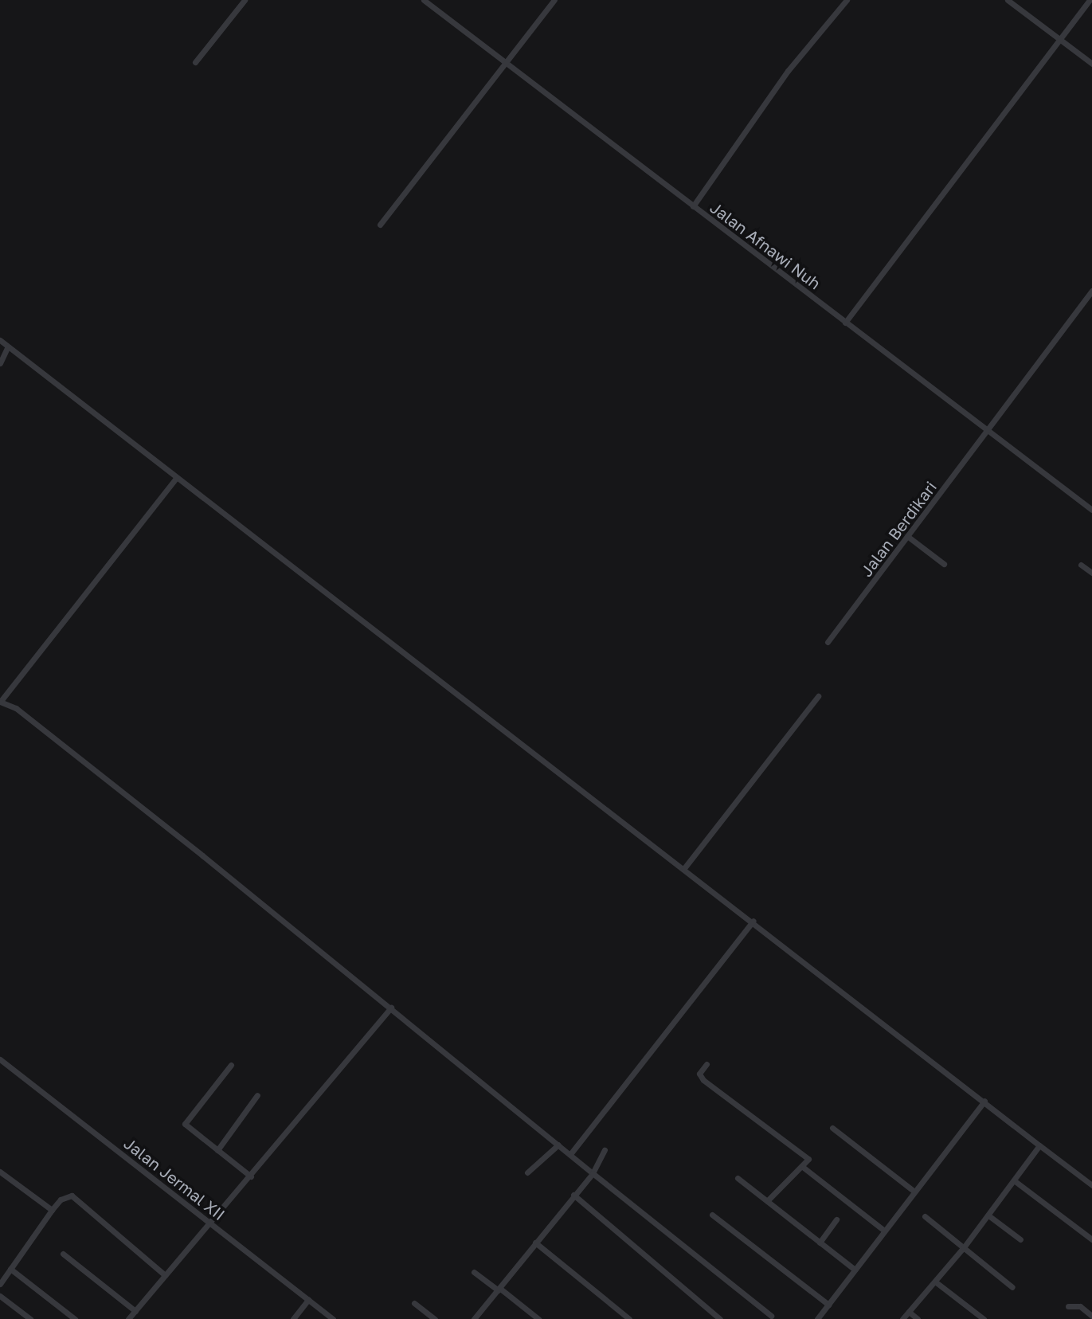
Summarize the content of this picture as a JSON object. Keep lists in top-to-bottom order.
{
  "streets": {
    "street": ["Jalan Afnawi Nuh", "Jalan Berdikari", "Jalan Jermal XII"]
  },
  "crossings": [
    ["Jalan Afnawi Nuh", "Jalan Berdikari"]
  ]
}
